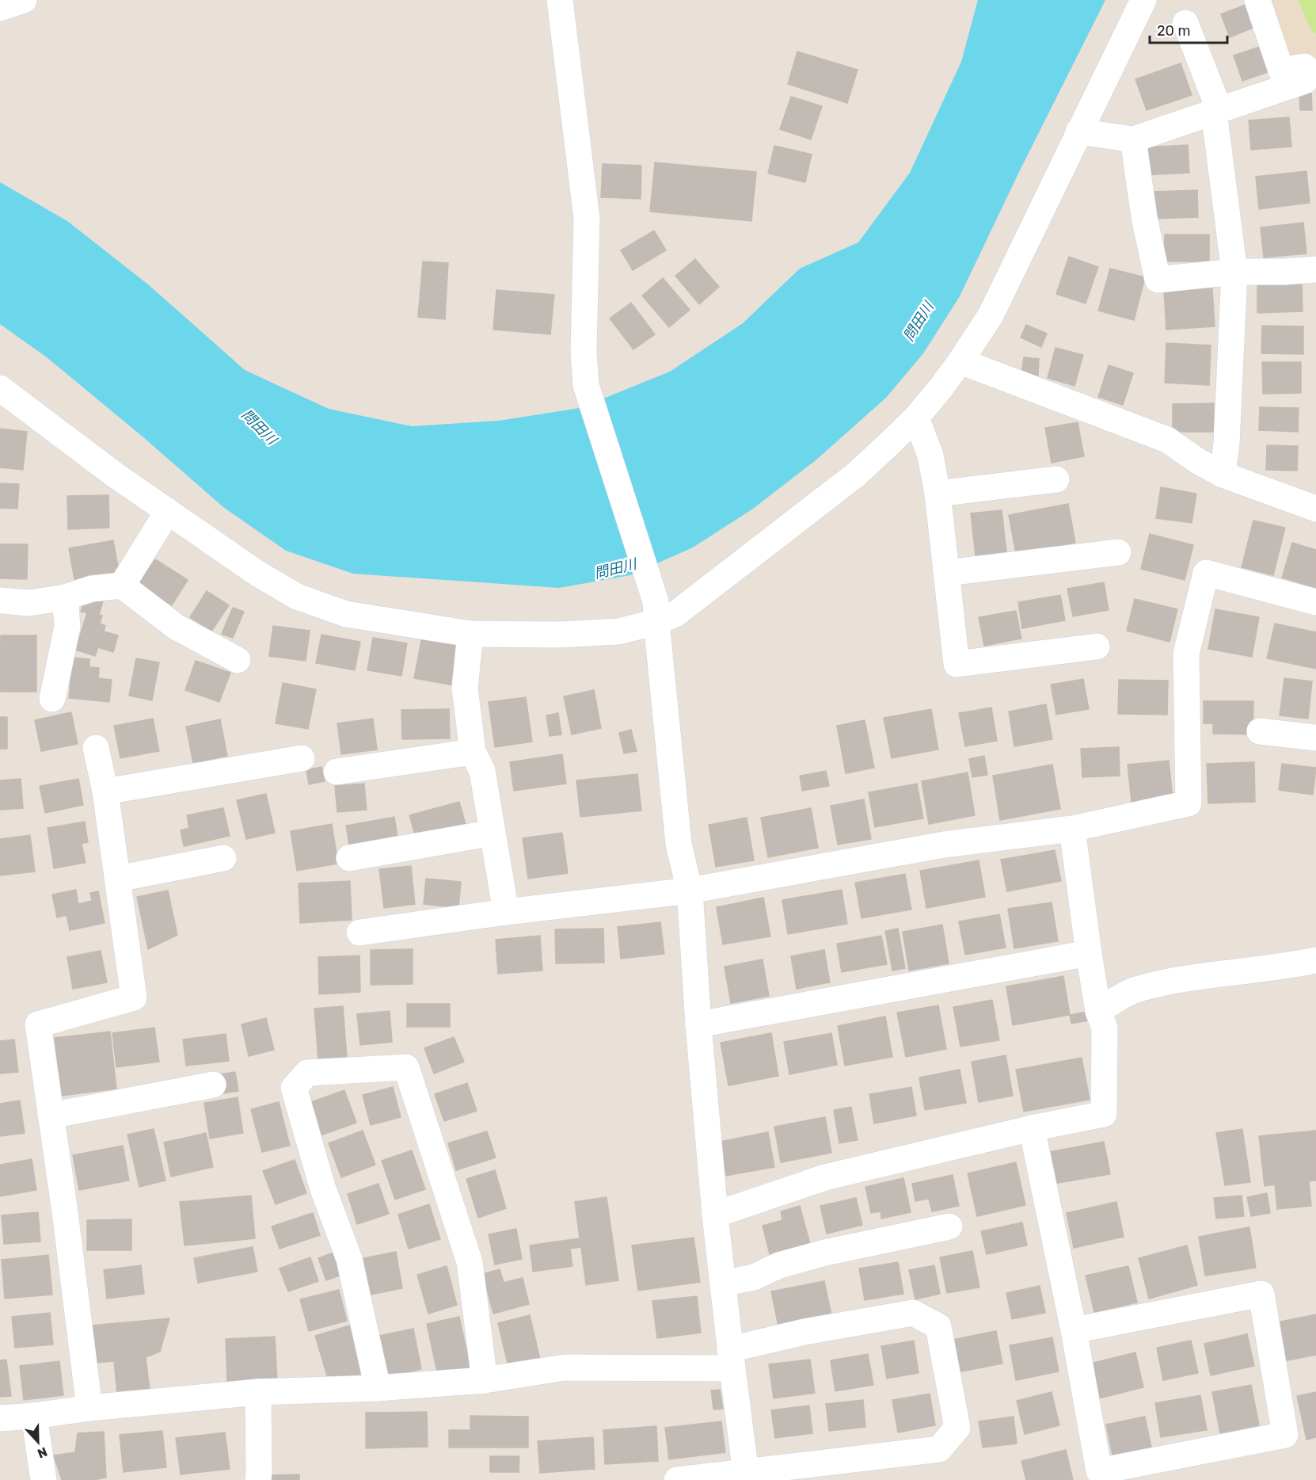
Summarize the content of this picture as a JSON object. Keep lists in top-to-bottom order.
{
  "water": ["問田川"],
  "scale_bar": "20 m",
  "north": "bottom"
}
